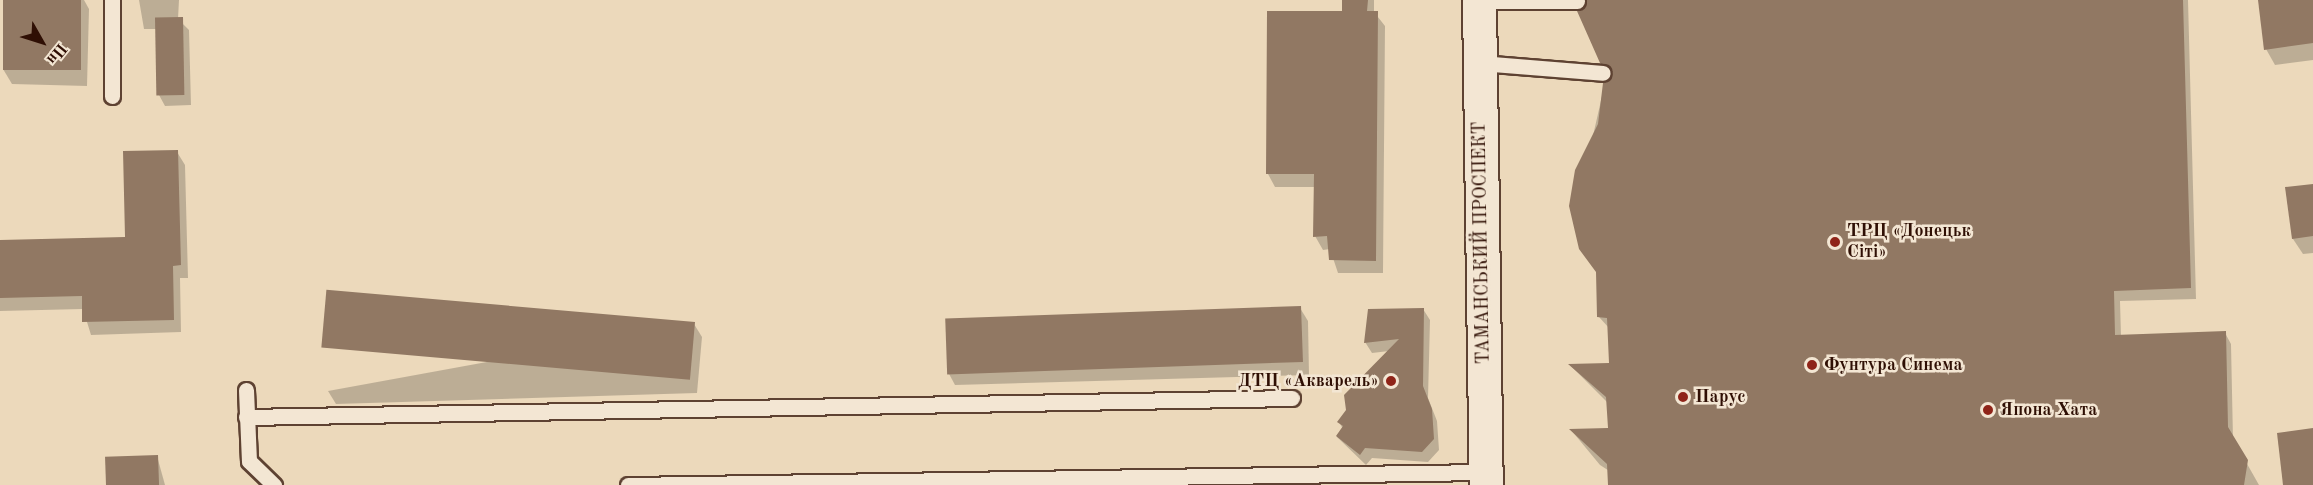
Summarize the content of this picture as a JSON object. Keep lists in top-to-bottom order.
{
  "streets": {
    "street": ["ТАМАНСЬКИЙ ПРОСПЕКТ"]
  },
  "places": [
    "ТРЦ «Донецьк Сіті»",
    "Фунтура Синема",
    "ДТЦ «Акварель»",
    "Парус",
    "Япона Хата"
  ],
  "north": "bottom right"
}
